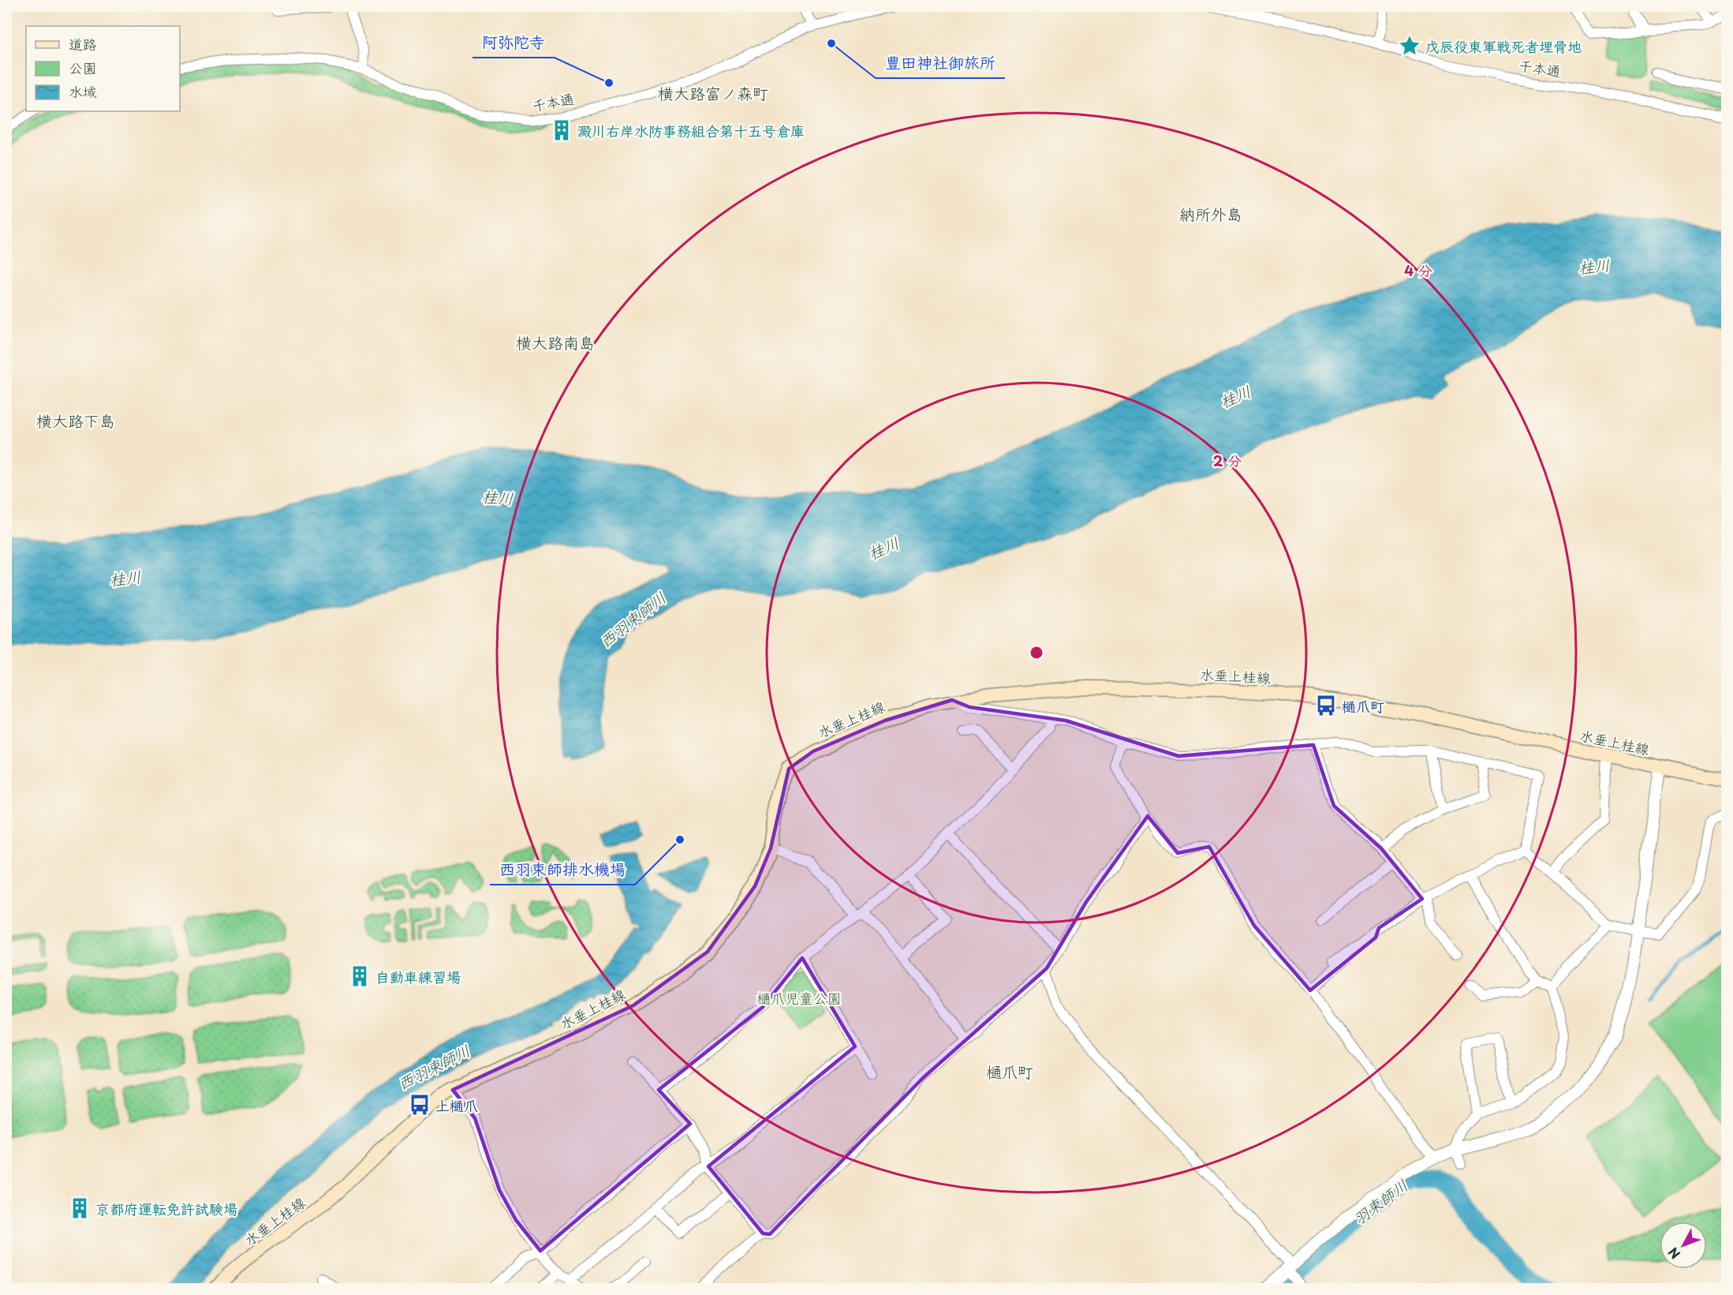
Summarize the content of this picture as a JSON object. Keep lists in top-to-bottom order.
{
  "streets": {
    "main road": ["水垂上桂線"],
    "street": ["千本通"]
  },
  "districts": [
    "横大路富ノ森町",
    "納所外島",
    "横大路南島",
    "横大路下島",
    "樋爪町"
  ],
  "water": ["桂川", "西羽束師川", "羽束師川"],
  "parks": ["樋爪児童公園"],
  "places": {
    "other": ["豊田神社御旅所", "阿弥陀寺", "西羽束師排水機場"],
    "place": ["戊辰役東軍戦死者埋骨地"],
    "building": ["澱川右岸水防事務組合第十五号倉庫", "自動車練習場", "京都府運転免許試験場"],
    "bus stop": ["樋爪町", "上樋爪"]
  },
  "legend": ["道路", "公園", "水域"],
  "north": "bottom left",
  "rings": ["4 分", "2 分"]
}
